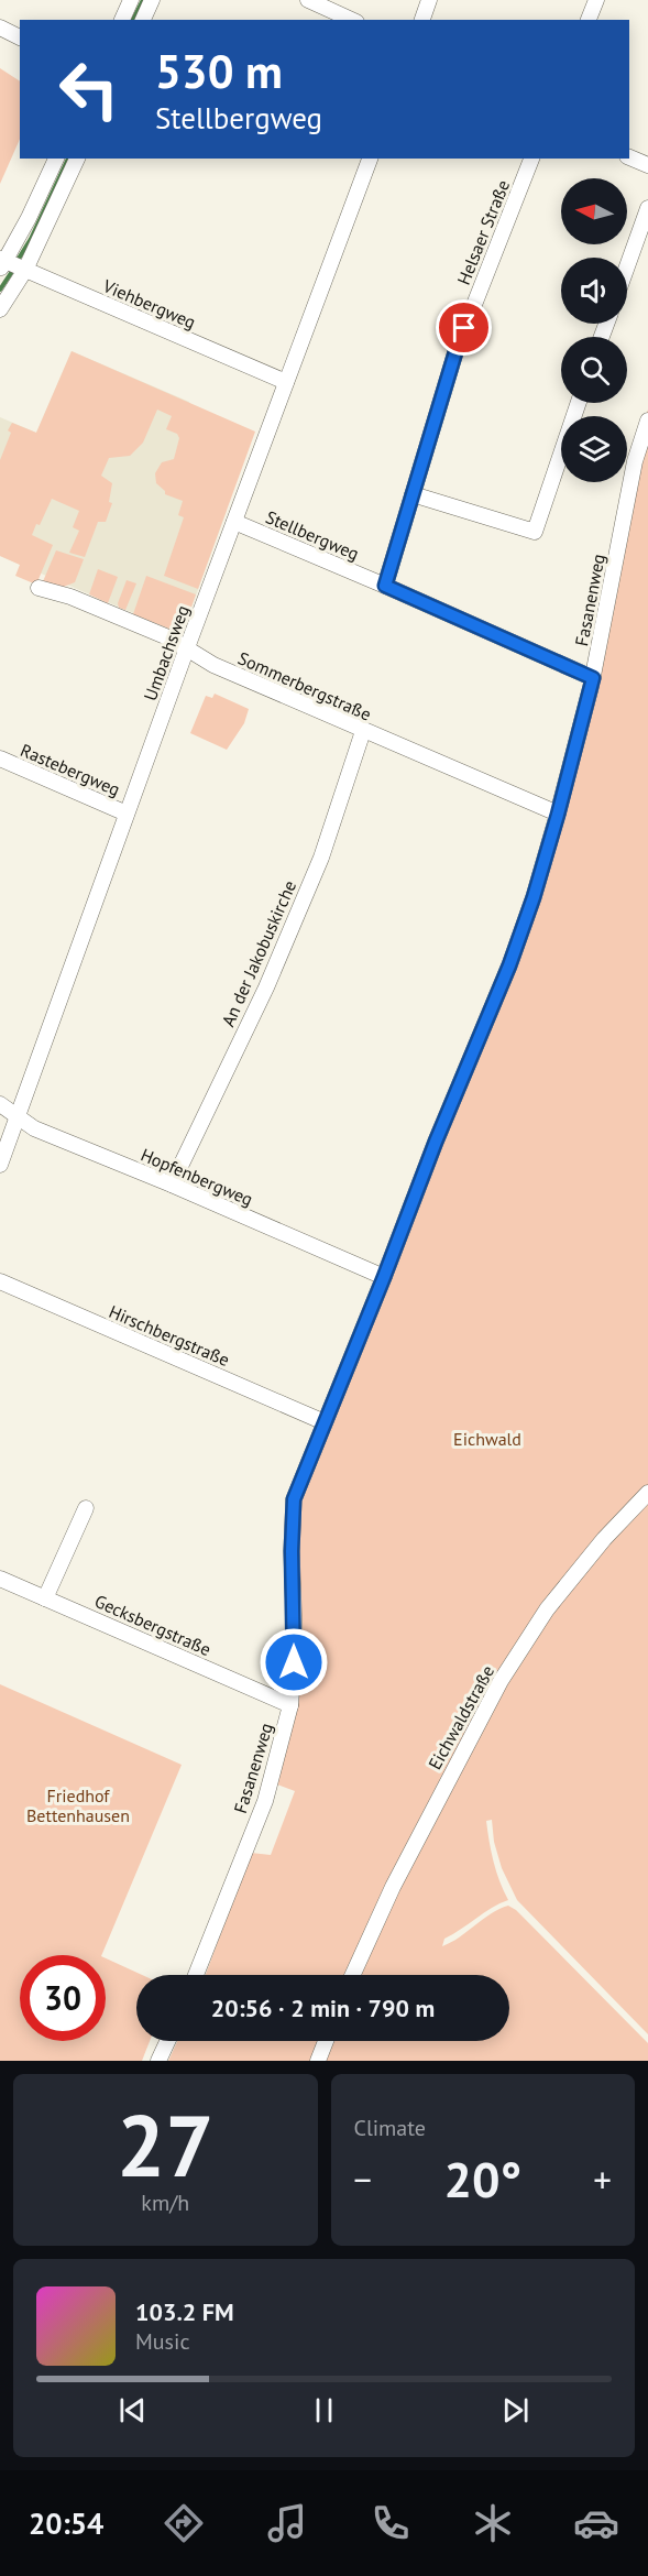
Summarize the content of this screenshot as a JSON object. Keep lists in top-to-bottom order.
{
  "streets": {
    "street": [
      "Helsaer Straße",
      "Viehbergweg",
      "Stellbergweg",
      "Fasanenweg",
      "Umbachsweg",
      "Sommerbergstraße",
      "Rastebergweg",
      "An der Jakobuskirche",
      "Hopfenbergweg",
      "Hirschbergstraße",
      "Gecksbergstraße",
      "Eichwaldstraße"
    ]
  },
  "crossings": [
    ["Helsaer Straße", "Stellbergweg"],
    ["Viehbergweg", "Umbachsweg"],
    ["Stellbergweg", "Fasanenweg"],
    ["Stellbergweg", "Umbachsweg"],
    ["Fasanenweg", "Sommerbergstraße"],
    ["Fasanenweg", "Hopfenbergweg"],
    ["Fasanenweg", "Hirschbergstraße"],
    ["Fasanenweg", "Gecksbergstraße"],
    ["Umbachsweg", "Sommerbergstraße"],
    ["Umbachsweg", "Rastebergweg"],
    ["Umbachsweg", "Hopfenbergweg"],
    ["Sommerbergstraße", "An der Jakobuskirche"],
    ["An der Jakobuskirche", "Hopfenbergweg"]
  ],
  "parks": ["Eichwald", "Friedhof Bettenhausen"],
  "north": "left",
  "page": {
    "turn": ["530 m", "Stellbergweg"],
    "limit": "30",
    "trip": "20:56 · 2 min · 790 m",
    "tile": [
      ["27", "km/h"],
      "Climate"
    ],
    "heat": ["−", "20°", "+"],
    "song": ["103.2 FM", "Music"],
    "tabs": "20:54"
  }
}
